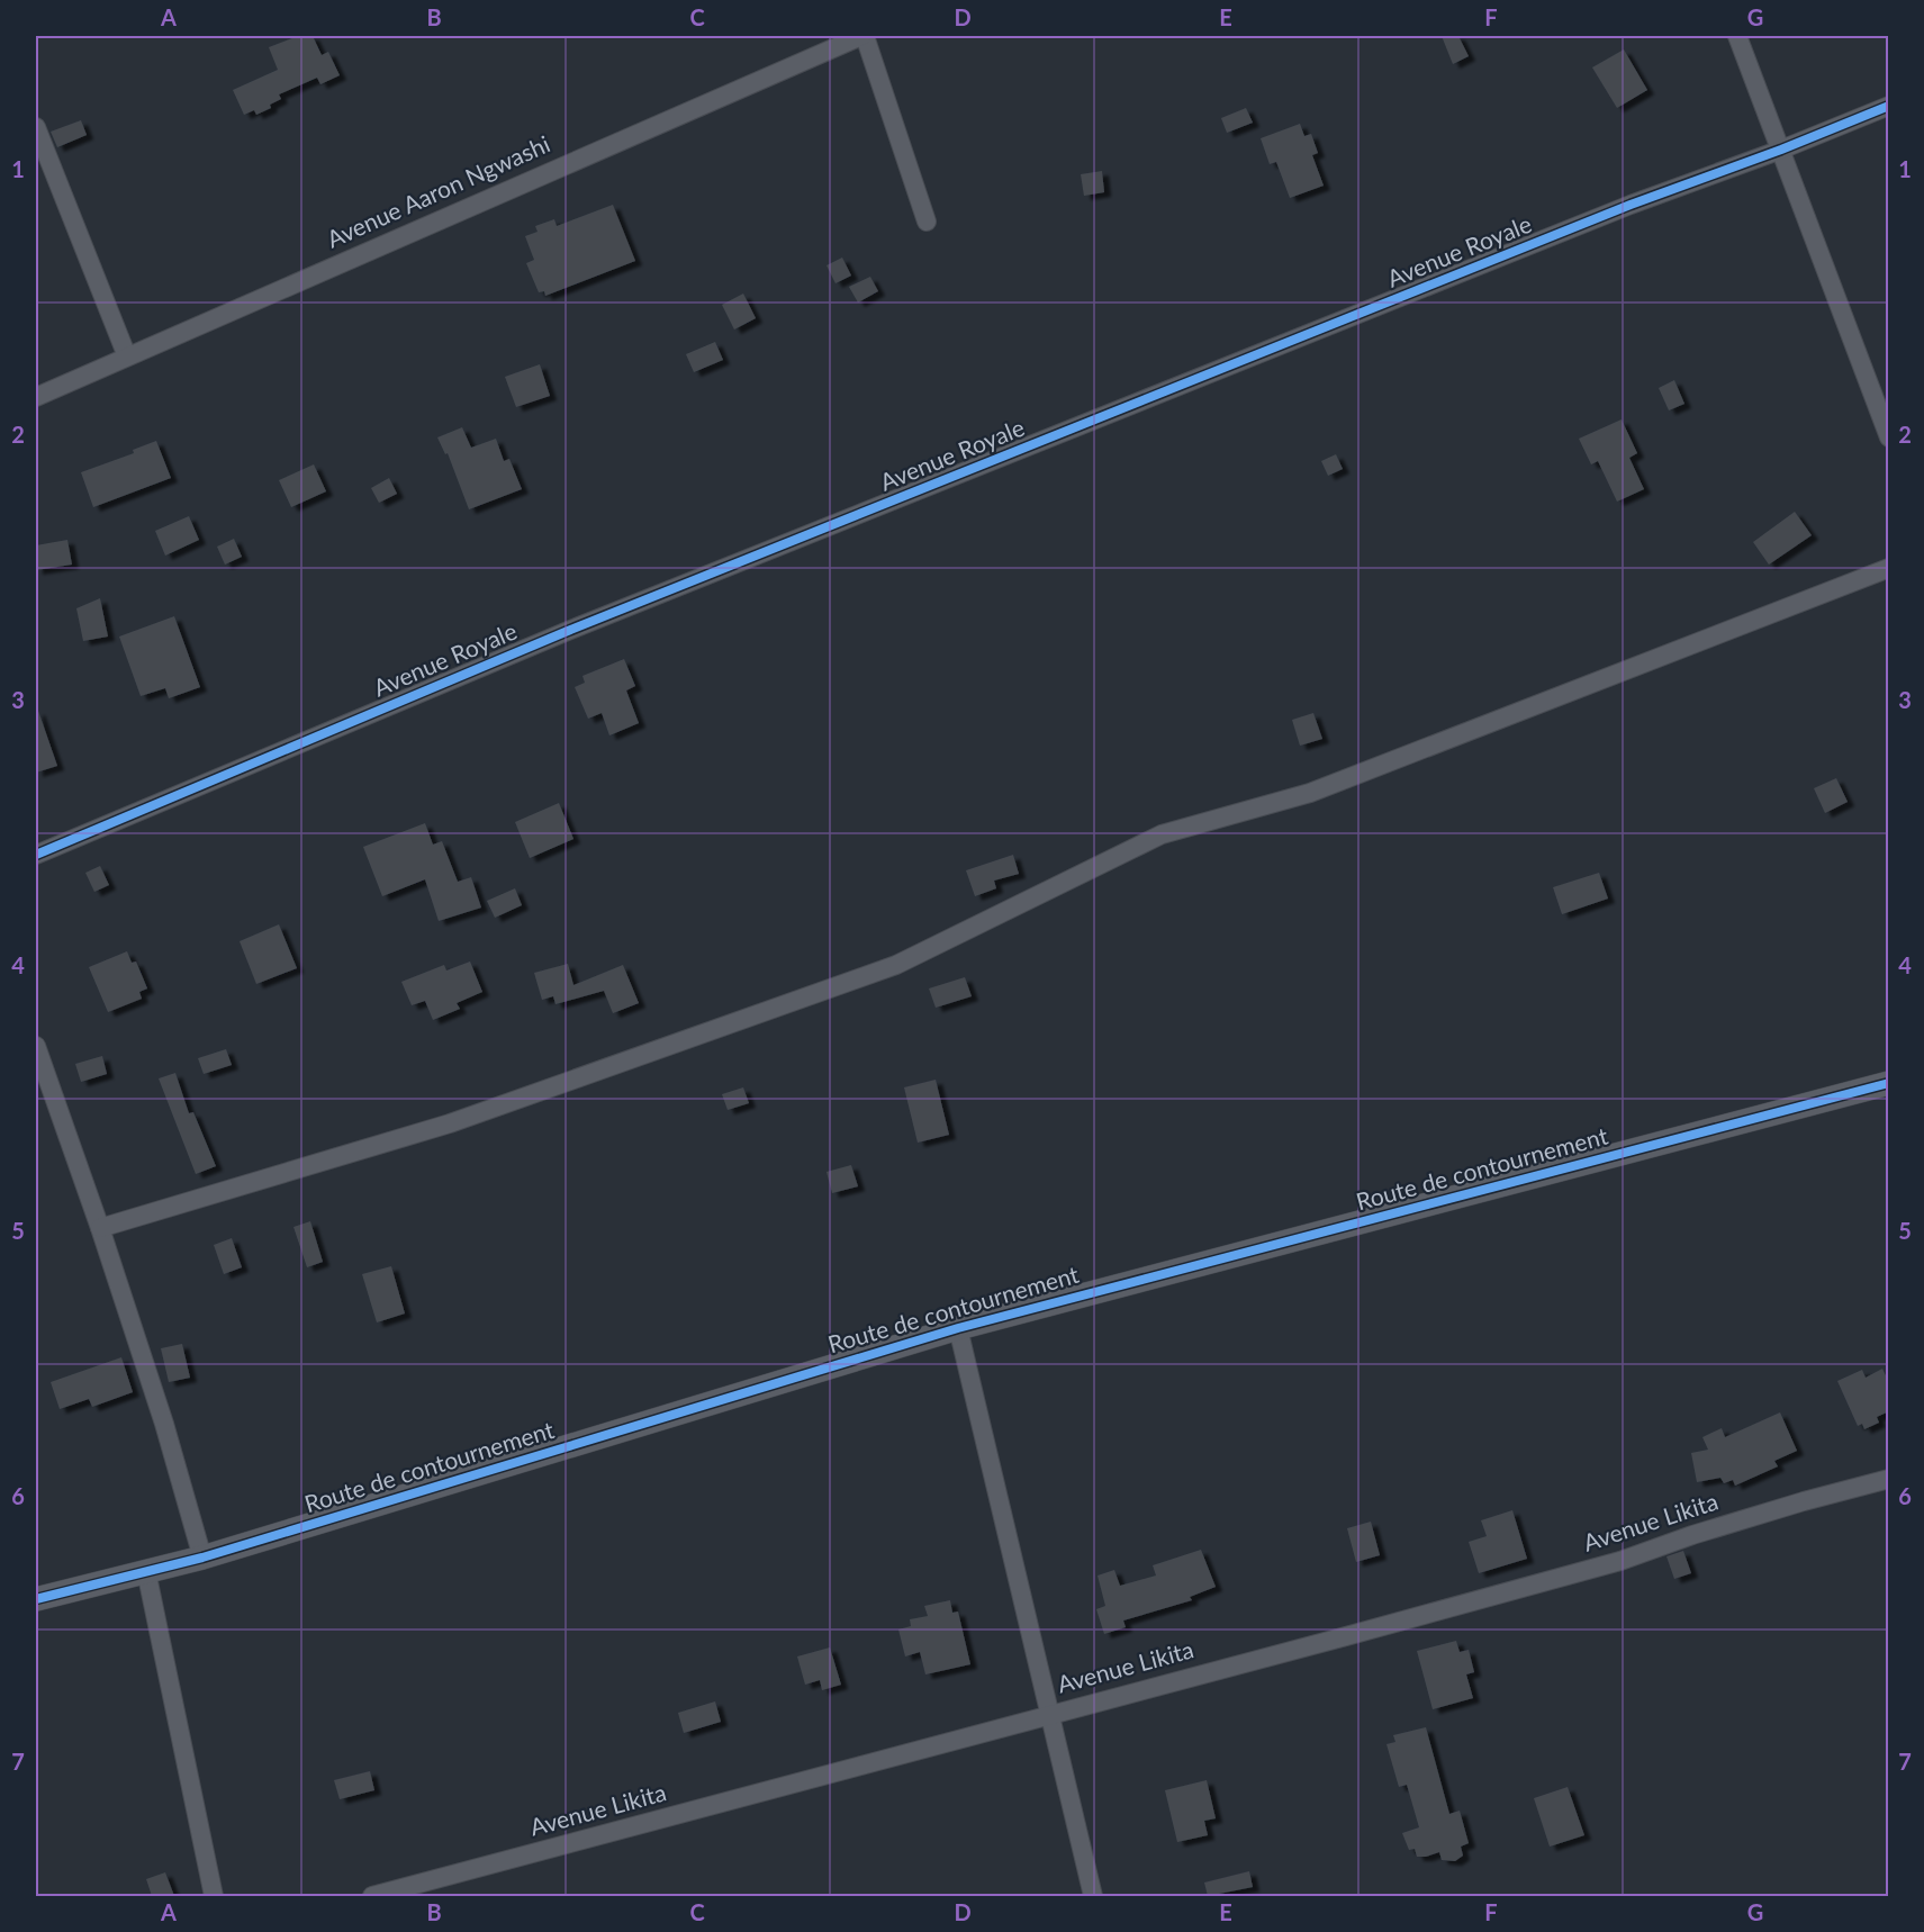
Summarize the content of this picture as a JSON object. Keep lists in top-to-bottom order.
{
  "streets": {
    "street": [
      "Avenue Aaron Ngwashi",
      "Avenue Royale",
      "Route de contournement",
      "Avenue Likita"
    ]
  },
  "grid": {
    "columns": [
      "A",
      "B",
      "C",
      "D",
      "E",
      "F",
      "G"
    ],
    "rows": [
      "1",
      "2",
      "3",
      "4",
      "5",
      "6",
      "7"
    ]
  }
}
